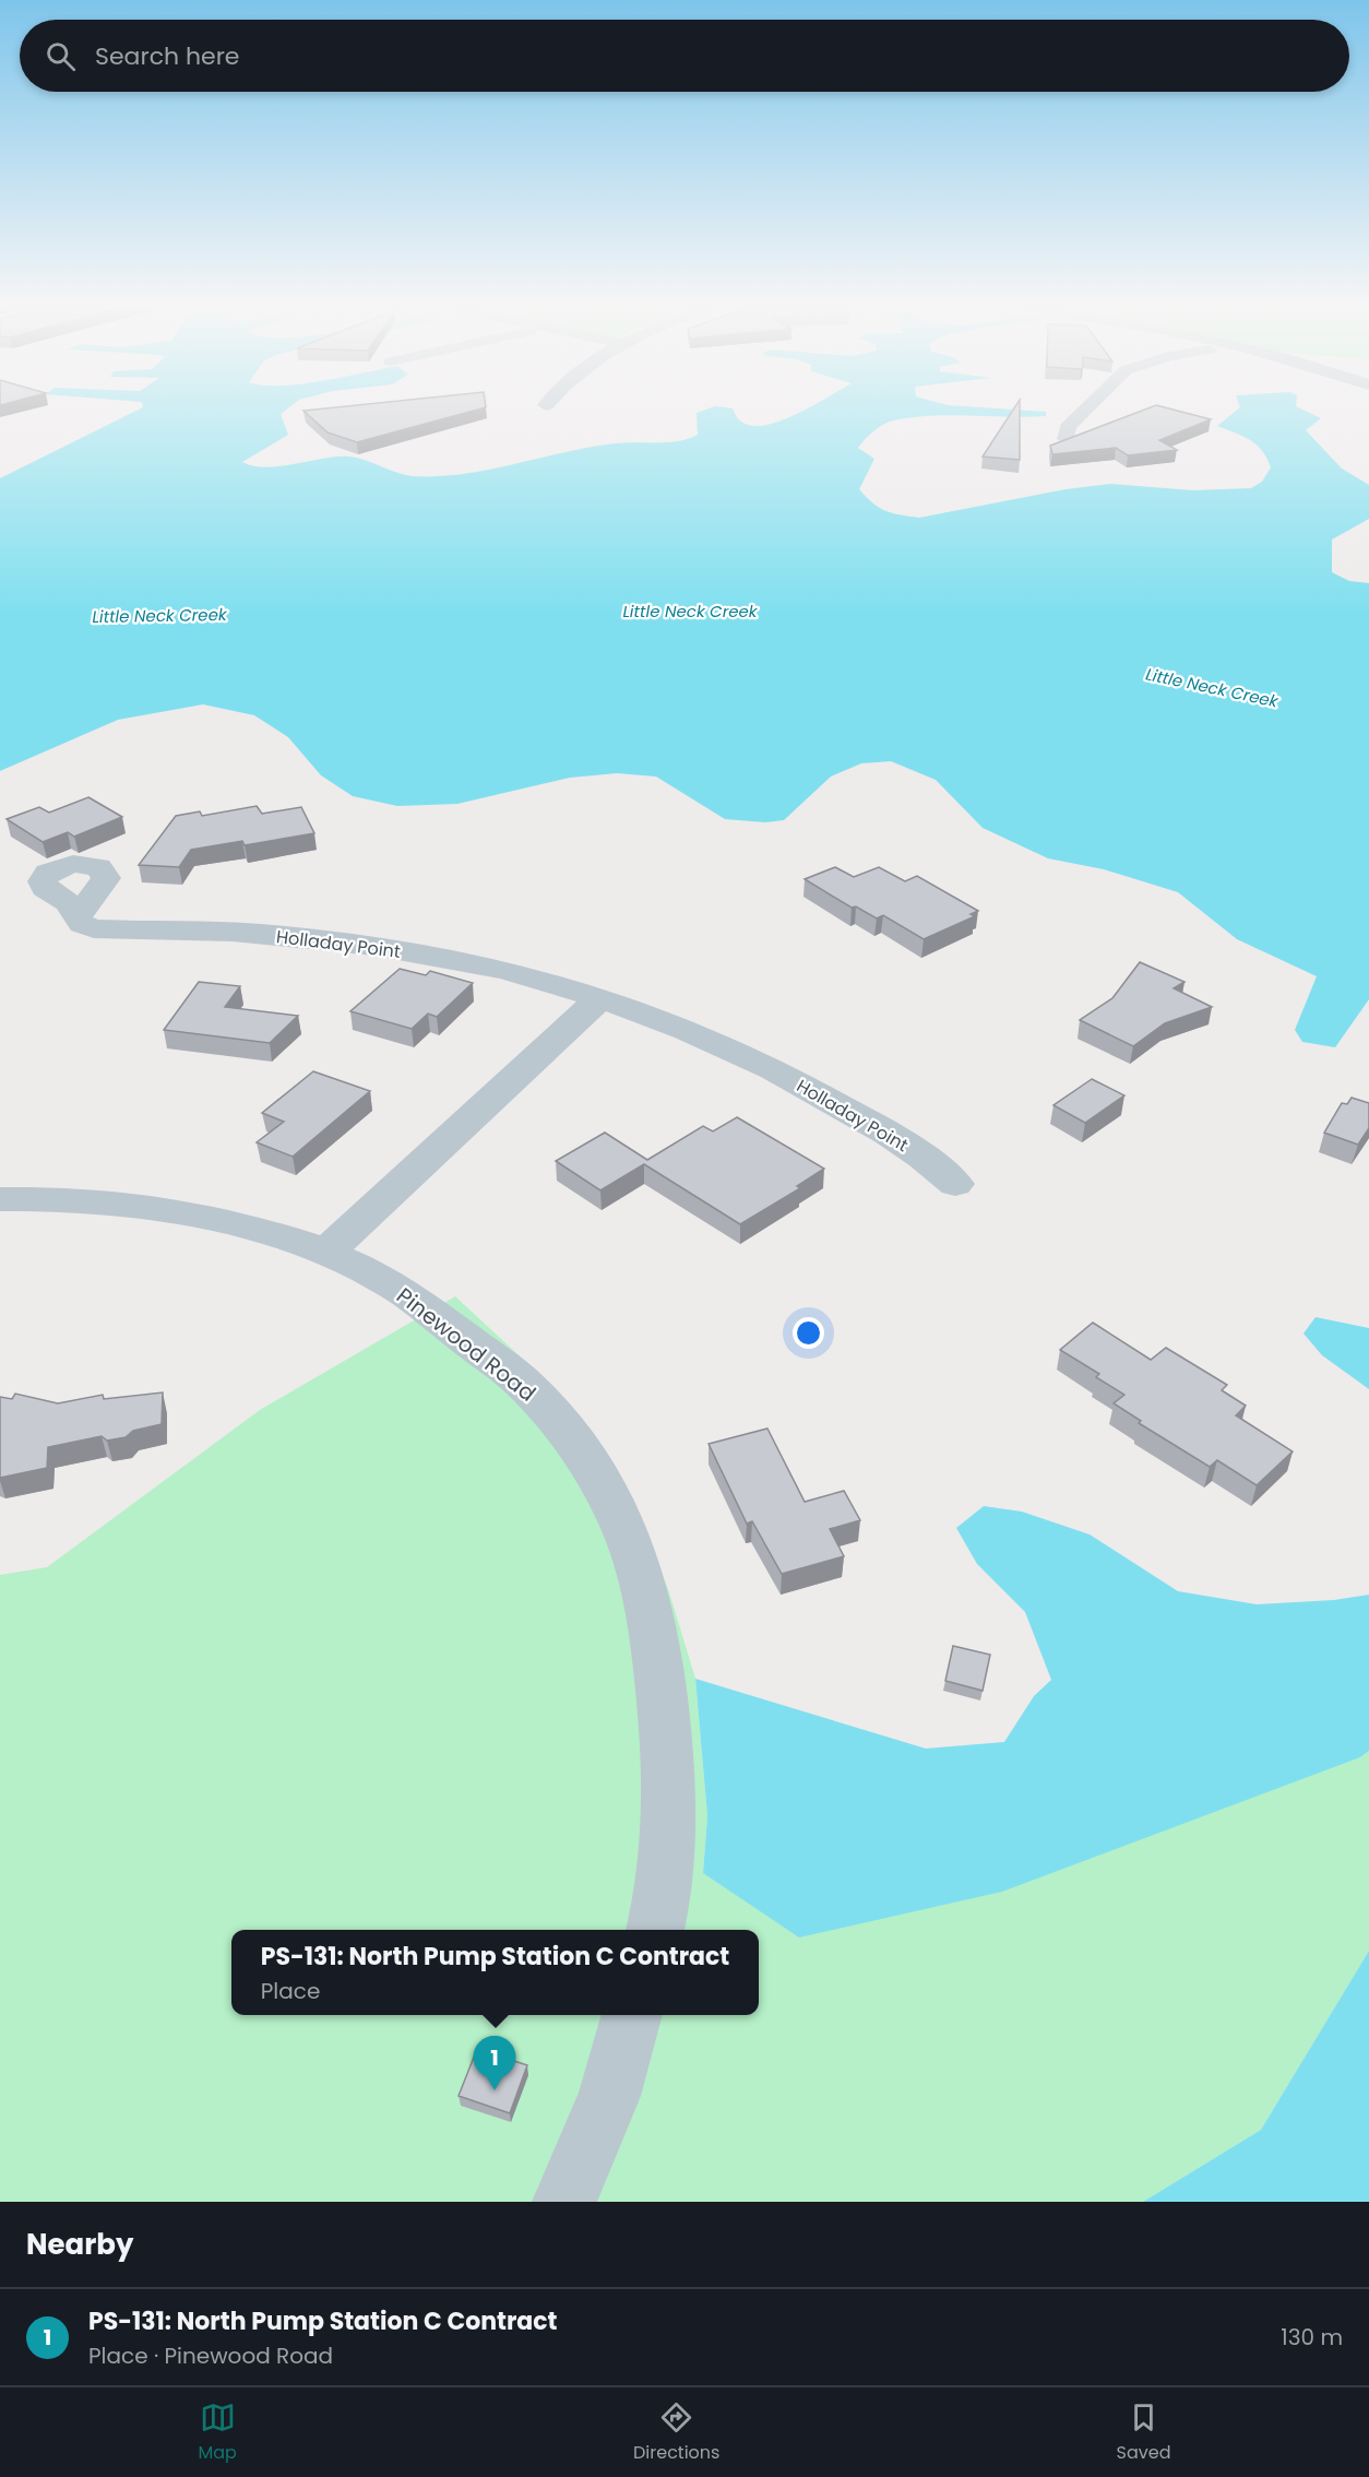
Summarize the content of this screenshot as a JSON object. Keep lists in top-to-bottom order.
{
  "streets": {
    "street": ["Holladay Point", "Pinewood Road"]
  },
  "water": ["Little Neck Creek"],
  "page": {
    "search": "Search here",
    "popup": ["PS-131: North Pump Station C Contract", "Place"],
    "pins": "1",
    "heading": "Nearby",
    "list": [
      {
        "mark": "1",
        "name": "PS-131: North Pump Station C Contract",
        "note": "Place · Pinewood Road",
        "value": "130 m"
      }
    ],
    "nav": ["Map", "Directions", "Saved"]
  }
}
